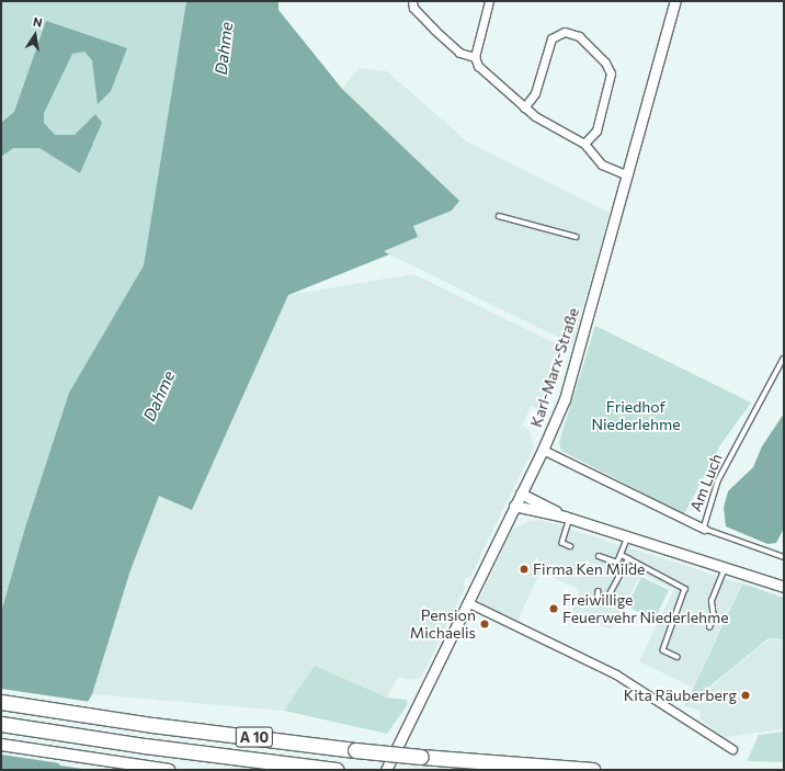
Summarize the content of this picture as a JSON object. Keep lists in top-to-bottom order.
{
  "streets": {
    "highway": ["A 10"],
    "street": ["Karl-Marx-Straße", "Am Luch"]
  },
  "crossings": [
    ["Karl-Marx-Straße", "Am Luch"]
  ],
  "water": ["Dahme"],
  "parks": ["Friedhof Niederlehme"],
  "places": [
    "Firma Ken Milde",
    "Freiwillige Feuerwehr Niederlehme",
    "Pension Michaelis",
    "Kita Räuberberg"
  ],
  "north": "top"
}
